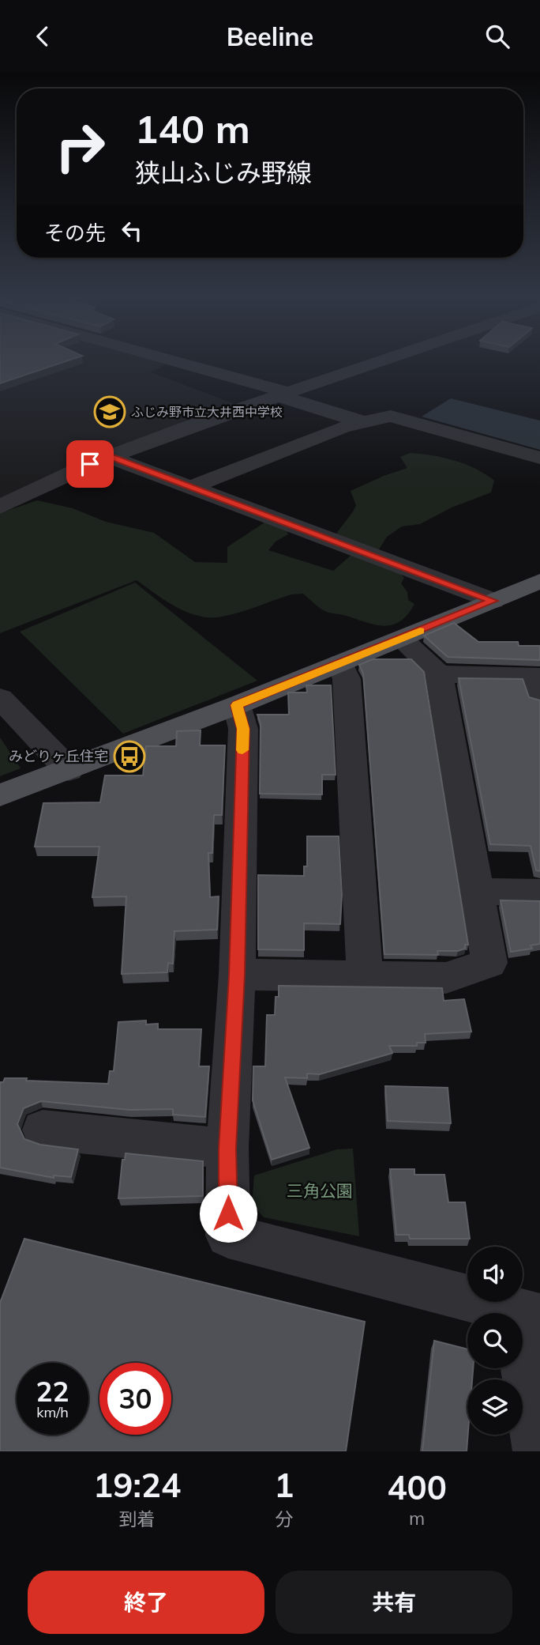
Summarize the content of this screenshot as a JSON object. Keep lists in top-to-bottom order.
{
  "parks": ["三角公園"],
  "places": {
    "school or university": ["ふじみ野市立大井西中学校"],
    "bus stop": ["みどりヶ丘住宅"]
  },
  "page": {
    "header": "Beeline",
    "turn": ["140 m", "狭山ふじみ野線"],
    "then": "その先",
    "speed": "22 km/h",
    "limit": "30",
    "eta": [
      "19:24",
      "到着",
      "1",
      "分",
      "400",
      "m"
    ],
    "buttons": ["終了", "共有"]
  }
}
